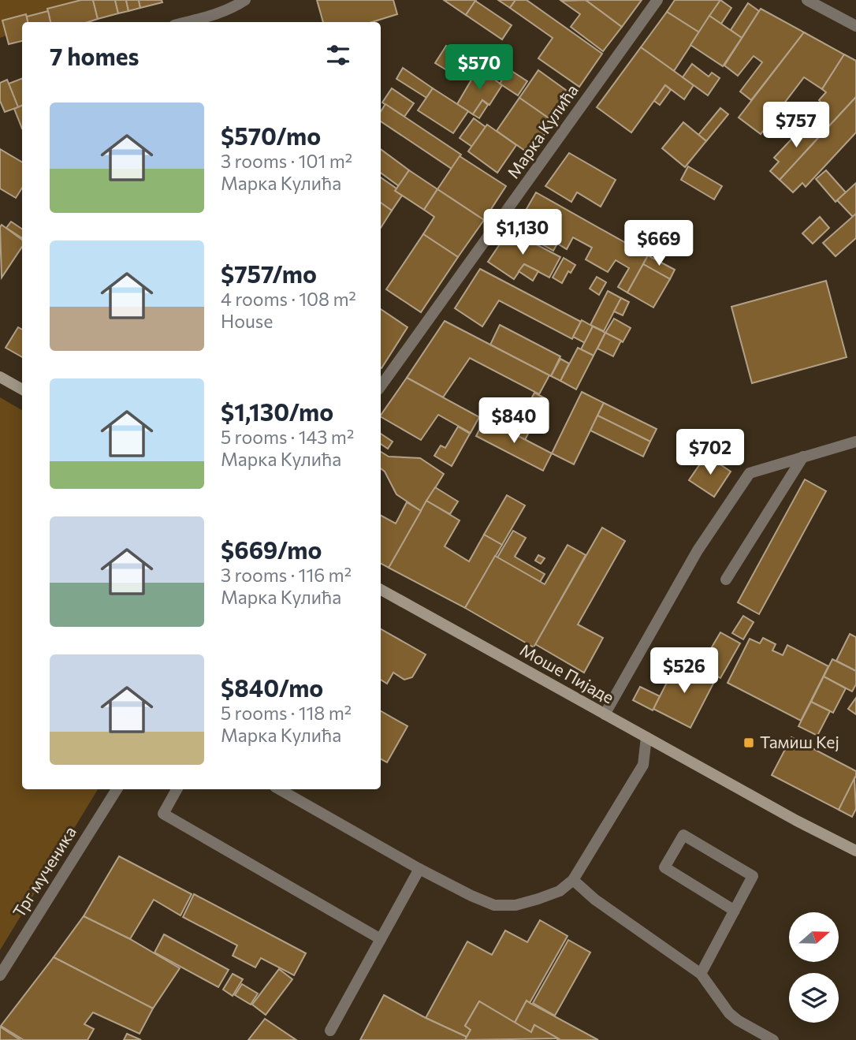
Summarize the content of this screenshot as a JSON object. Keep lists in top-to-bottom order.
{
  "streets": {
    "main road": ["Моше Пијаде"],
    "street": ["Марка Кулића", "Трг мученика"]
  },
  "places": {
    "transit": ["Тамиш Кеј"]
  },
  "north": "right",
  "page": {
    "heading": "7 homes",
    "price": [
      "$570",
      "$757",
      "$1,130",
      "$669",
      "$840",
      "$702",
      "$526"
    ],
    "list": [
      {
        "name": "$570/mo",
        "note": "3 rooms · 101 m² · Марка Кулића"
      },
      {
        "name": "$757/mo",
        "note": "4 rooms · 108 m² · House"
      },
      {
        "name": "$1,130/mo",
        "note": "5 rooms · 143 m² · Марка Кулића"
      },
      {
        "name": "$669/mo",
        "note": "3 rooms · 116 m² · Марка Кулића"
      },
      {
        "name": "$840/mo",
        "note": "5 rooms · 118 m² · Марка Кулића"
      }
    ]
  }
}
